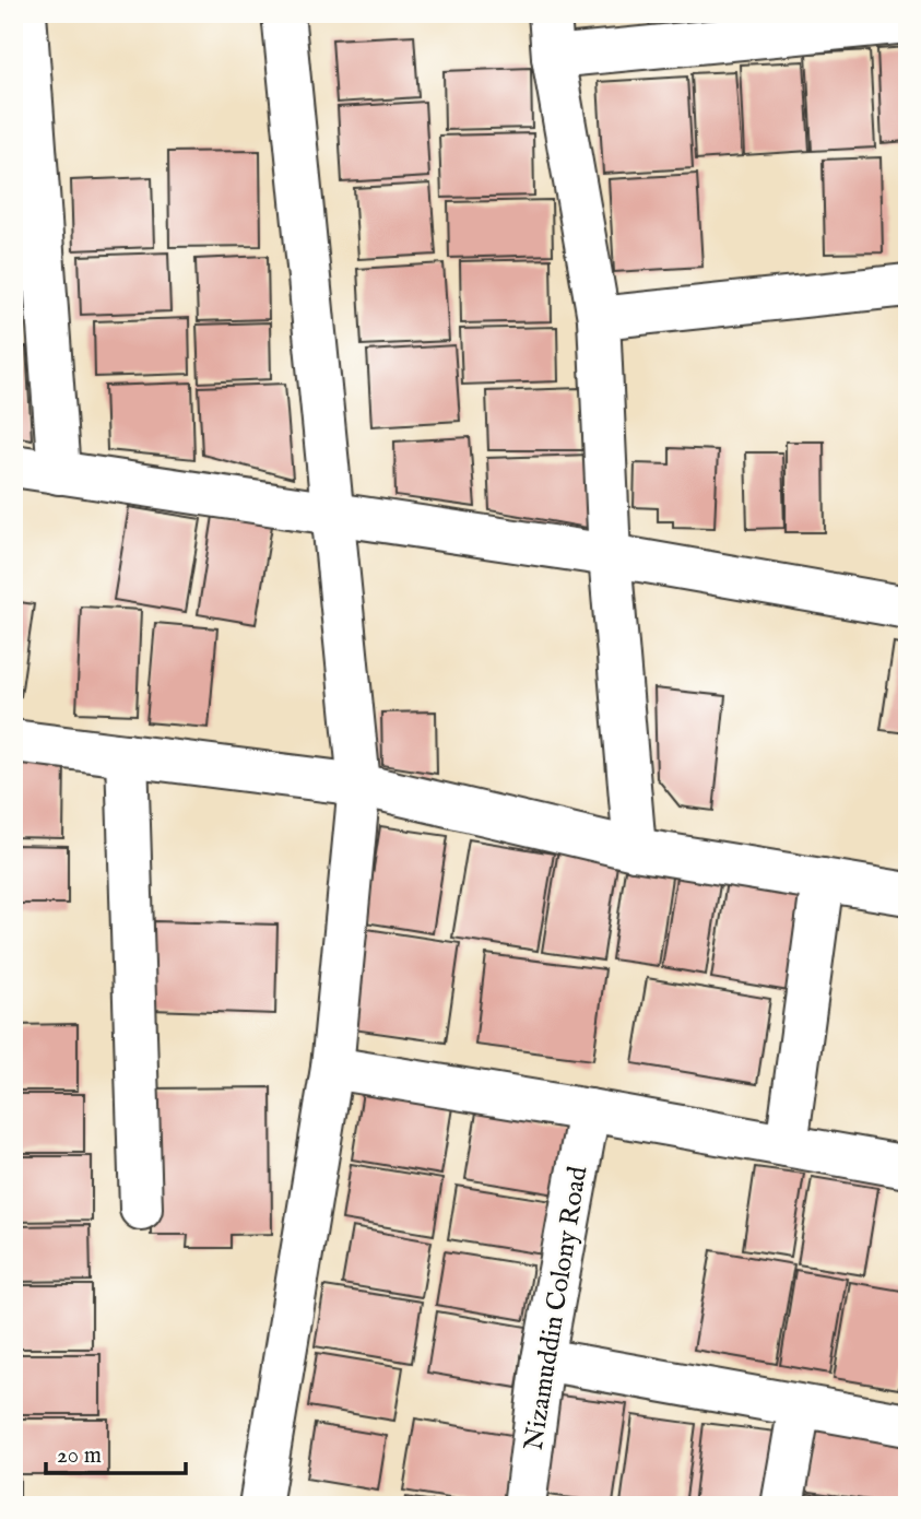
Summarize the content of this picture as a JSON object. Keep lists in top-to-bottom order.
{
  "streets": {
    "street": ["Nizamuddin Colony Road"]
  },
  "scale_bar": "20 m"
}
